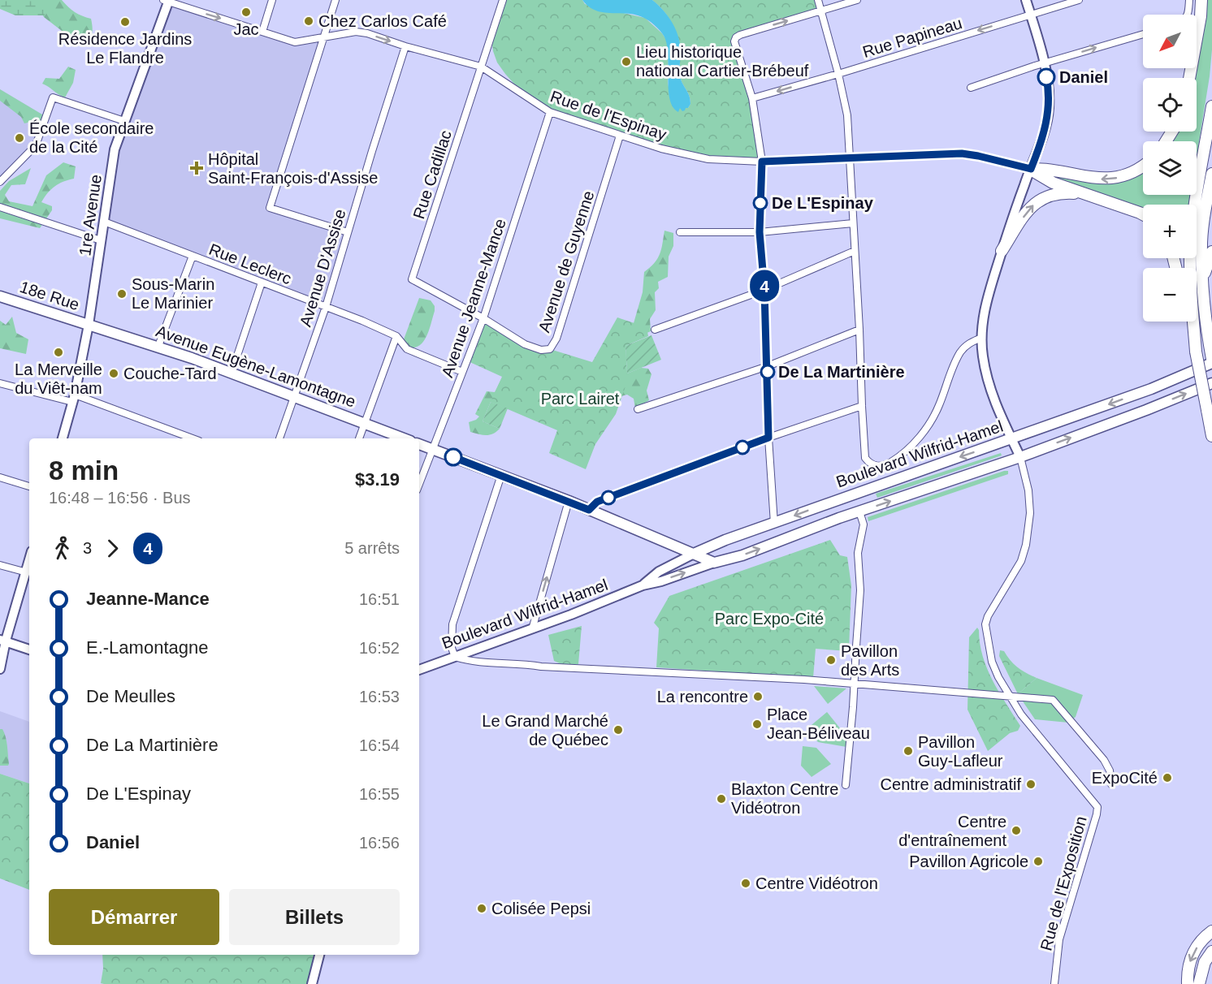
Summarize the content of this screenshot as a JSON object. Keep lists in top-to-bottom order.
{
  "streets": {
    "main road": ["18e Rue", "Avenue Eugène-Lamontagne", "Boulevard Wilfrid-Hamel"],
    "street": [
      "Rue Papineau",
      "Rue de l'Espinay",
      "Rue Cadillac",
      "1re Avenue",
      "Avenue de Guyenne",
      "Rue Leclerc",
      "Avenue D'Assise",
      "Avenue Jeanne-Mance",
      "Rue de l'Exposition"
    ]
  },
  "crossings": [
    ["Rue de l'Espinay", "Rue Cadillac"],
    ["Rue de l'Espinay", "1re Avenue"],
    ["Rue de l'Espinay", "Avenue de Guyenne"],
    ["Rue de l'Espinay", "Avenue D'Assise"],
    ["Rue de l'Espinay", "Avenue Jeanne-Mance"],
    ["Rue Cadillac", "Avenue de Guyenne"],
    ["Rue Cadillac", "Avenue Jeanne-Mance"],
    ["1re Avenue", "Rue Leclerc"],
    ["1re Avenue", "18e Rue"],
    ["1re Avenue", "Avenue Eugène-Lamontagne"],
    ["Avenue de Guyenne", "Avenue Jeanne-Mance"],
    ["Rue Leclerc", "Avenue D'Assise"],
    ["Rue Leclerc", "Avenue Jeanne-Mance"],
    ["Avenue D'Assise", "Avenue Eugène-Lamontagne"],
    ["18e Rue", "Avenue Eugène-Lamontagne"],
    ["Boulevard Wilfrid-Hamel", "Rue de l'Exposition"]
  ],
  "one_way": ["Rue Papineau"],
  "parks": ["Parc Lairet", "Parc Expo-Cité"],
  "places": {
    "other": [
      "Jac",
      "Chez Carlos Café",
      "Résidence Jardins Le Flandre",
      "Lieu historique national Cartier-Brébeuf",
      "Daniel",
      "École secondaire de la Cité",
      "De L'Espinay",
      "Sous-Marin Le Marinier",
      "La Merveille du Viêt-nam",
      "De La Martinière",
      "Couche-Tard",
      "Pavillon des Arts",
      "La rencontre",
      "Place Jean-Béliveau",
      "Le Grand Marché de Québec",
      "Pavillon Guy-Lafleur",
      "ExpoCité",
      "Centre administratif",
      "Blaxton Centre Vidéotron",
      "Centre d'entraînement",
      "Pavillon Agricole",
      "Centre Vidéotron",
      "Colisée Pepsi"
    ],
    "health": ["Hôpital Saint-François-d'Assise"]
  },
  "lines": ["bus line 4"],
  "north": "bottom left",
  "page": {
    "on_map": "4",
    "map_buttons": ["+", "−"],
    "heading": ["8 min", "16:48 – 16:56 · Bus", "$3.19"],
    "legs": ["3", "4", "5 arrêts"],
    "list": [
      {
        "name": "Jeanne-Mance",
        "value": "16:51"
      },
      {
        "name": "E.-Lamontagne",
        "value": "16:52"
      },
      {
        "name": "De Meulles",
        "value": "16:53"
      },
      {
        "name": "De La Martinière",
        "value": "16:54"
      },
      {
        "name": "De L'Espinay",
        "value": "16:55"
      },
      {
        "name": "Daniel",
        "value": "16:56"
      }
    ],
    "buttons": ["Démarrer", "Billets"]
  }
}
